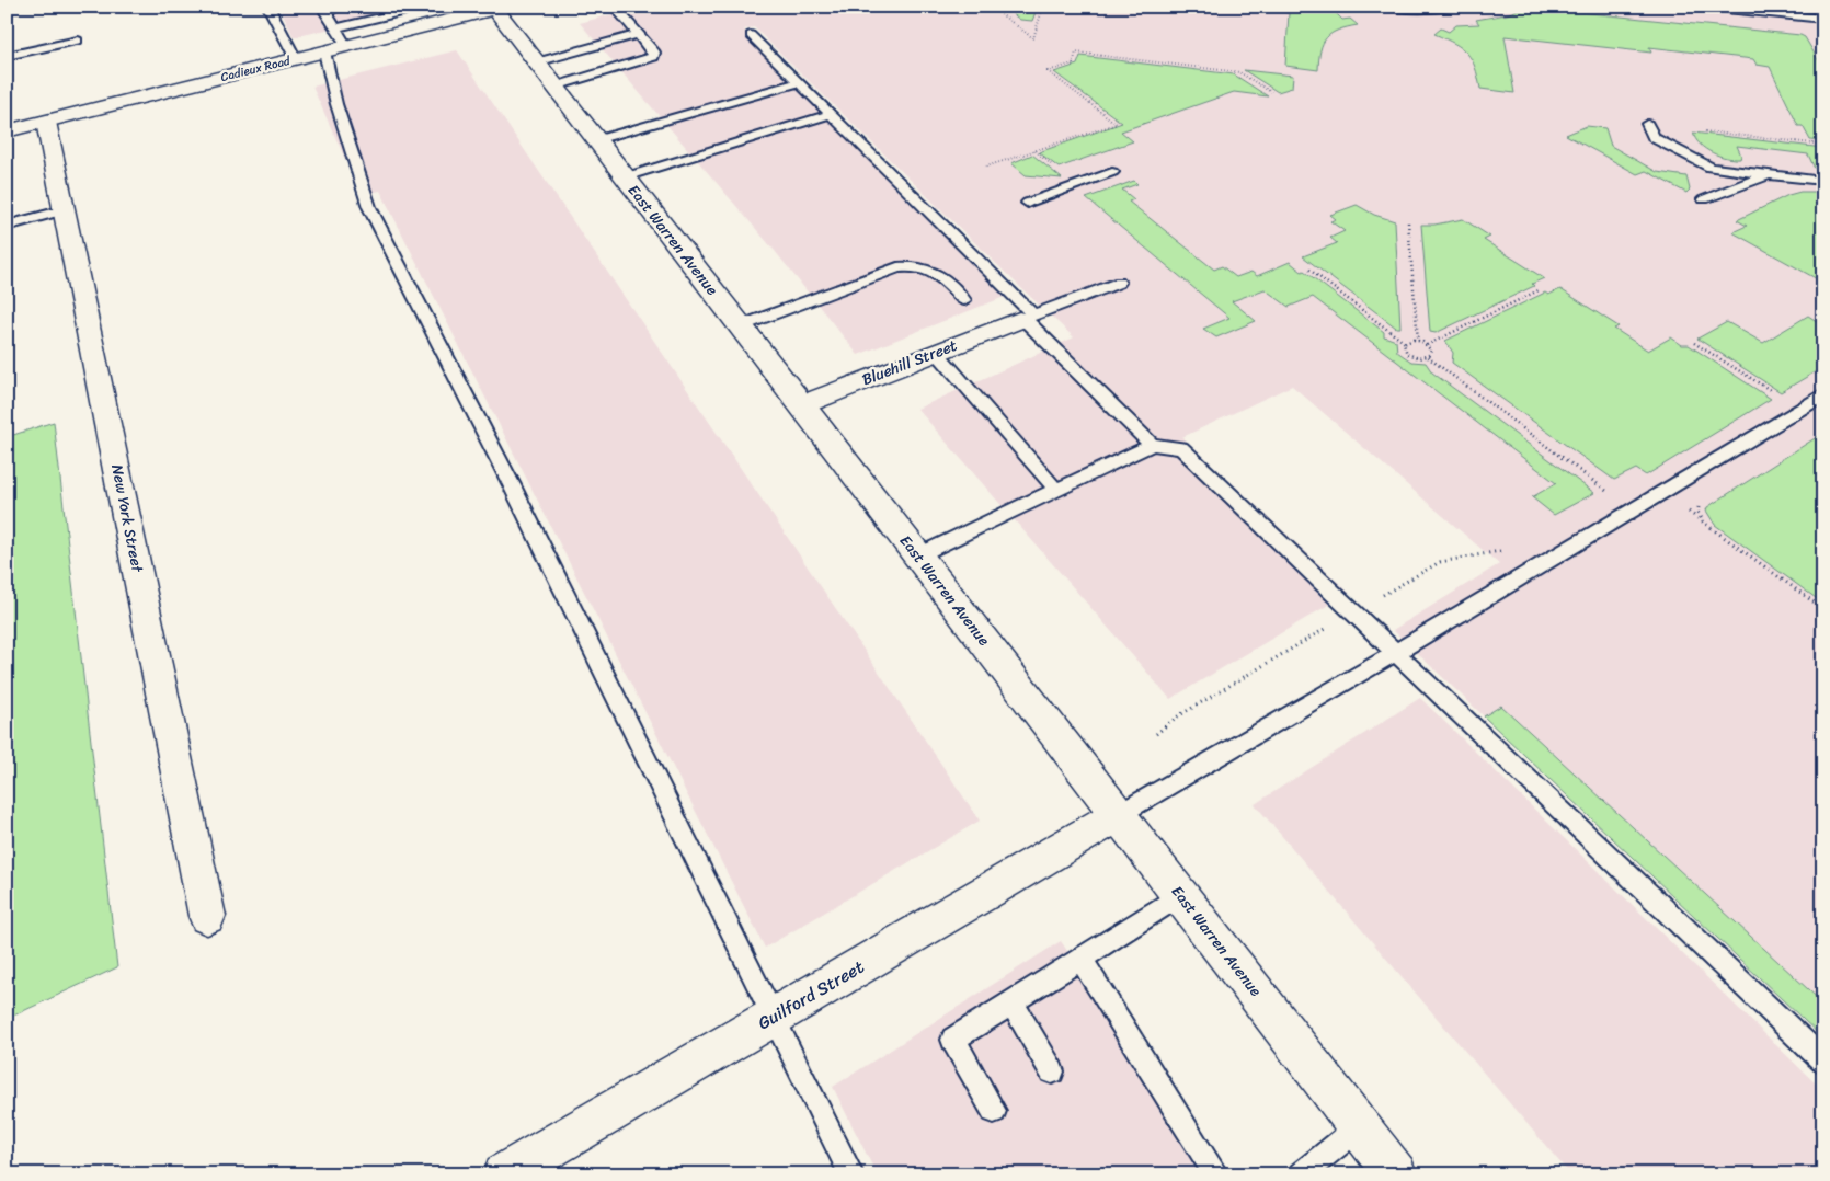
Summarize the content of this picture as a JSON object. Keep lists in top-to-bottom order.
{
  "streets": {
    "street": [
      "Cadieux Road",
      "East Warren Avenue",
      "Bluehill Street",
      "New York Street",
      "Guilford Street"
    ]
  },
  "crossings": [
    ["Cadieux Road", "East Warren Avenue"],
    ["Cadieux Road", "New York Street"],
    ["East Warren Avenue", "Bluehill Street"],
    ["East Warren Avenue", "Guilford Street"]
  ]
}
